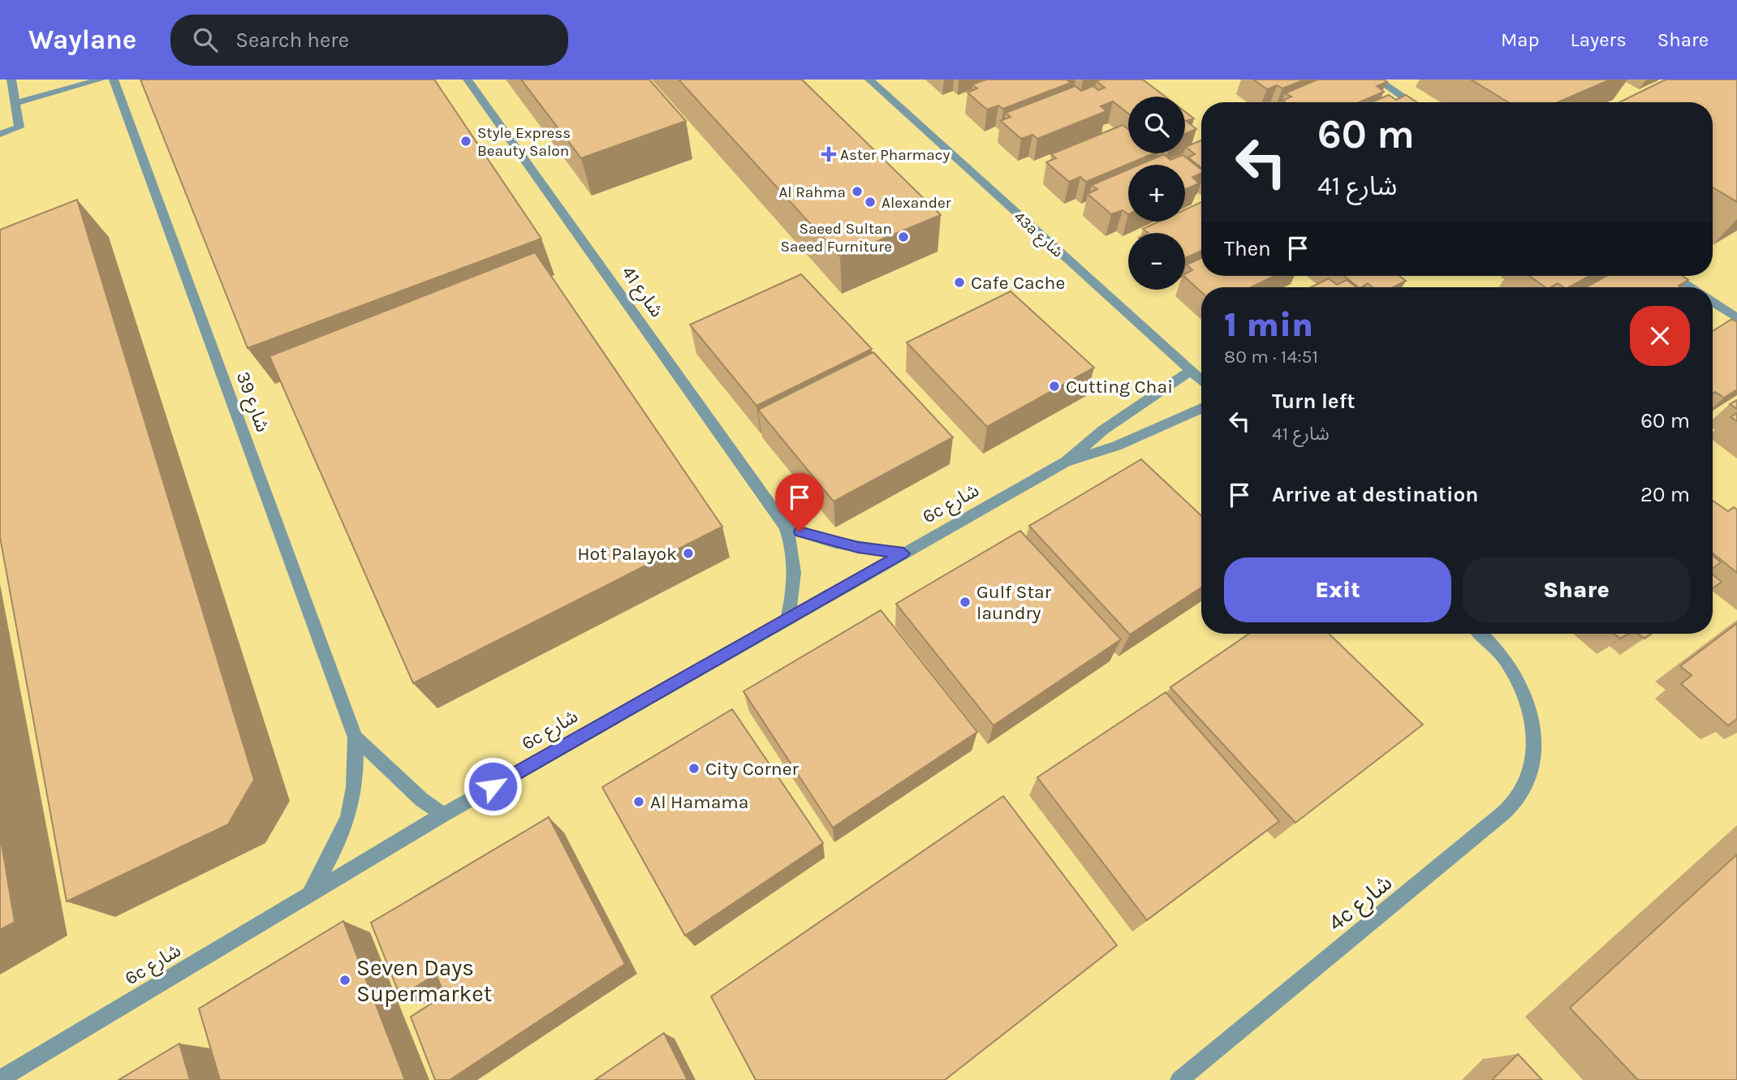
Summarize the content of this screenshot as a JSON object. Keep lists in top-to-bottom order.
{
  "streets": {
    "street": [
      "43a شارع",
      "شارع 41",
      "شارع 39",
      "6c شارع",
      "4c شارع"
    ]
  },
  "crossings": [
    ["43a شارع", "6c شارع"],
    ["شارع 41", "6c شارع"],
    ["شارع 39", "6c شارع"]
  ],
  "places": {
    "other": [
      "Style Express Beauty Salon",
      "Al Rahma",
      "Alexander",
      "Saeed Sultan Saeed Furniture",
      "Cafe Cache",
      "Cutting Chai",
      "Hot Palayok",
      "Gulf Star laundry",
      "City Corner",
      "Al Hamama",
      "Seven Days Supermarket"
    ],
    "health": ["Aster Pharmacy"]
  },
  "page": {
    "header": "Waylane",
    "search": "Search here",
    "nav": ["Map", "Layers", "Share"],
    "map_buttons": ["+", "−"],
    "turn": ["60 m", "شارع 41"],
    "then": "Then",
    "heading": ["1 min", "80 m · 14:51"],
    "list": [
      {
        "name": "Turn left",
        "note": "شارع 41",
        "value": "60 m"
      },
      {
        "name": "Arrive at destination",
        "value": "20 m"
      }
    ],
    "buttons": ["Exit", "Share"]
  }
}
